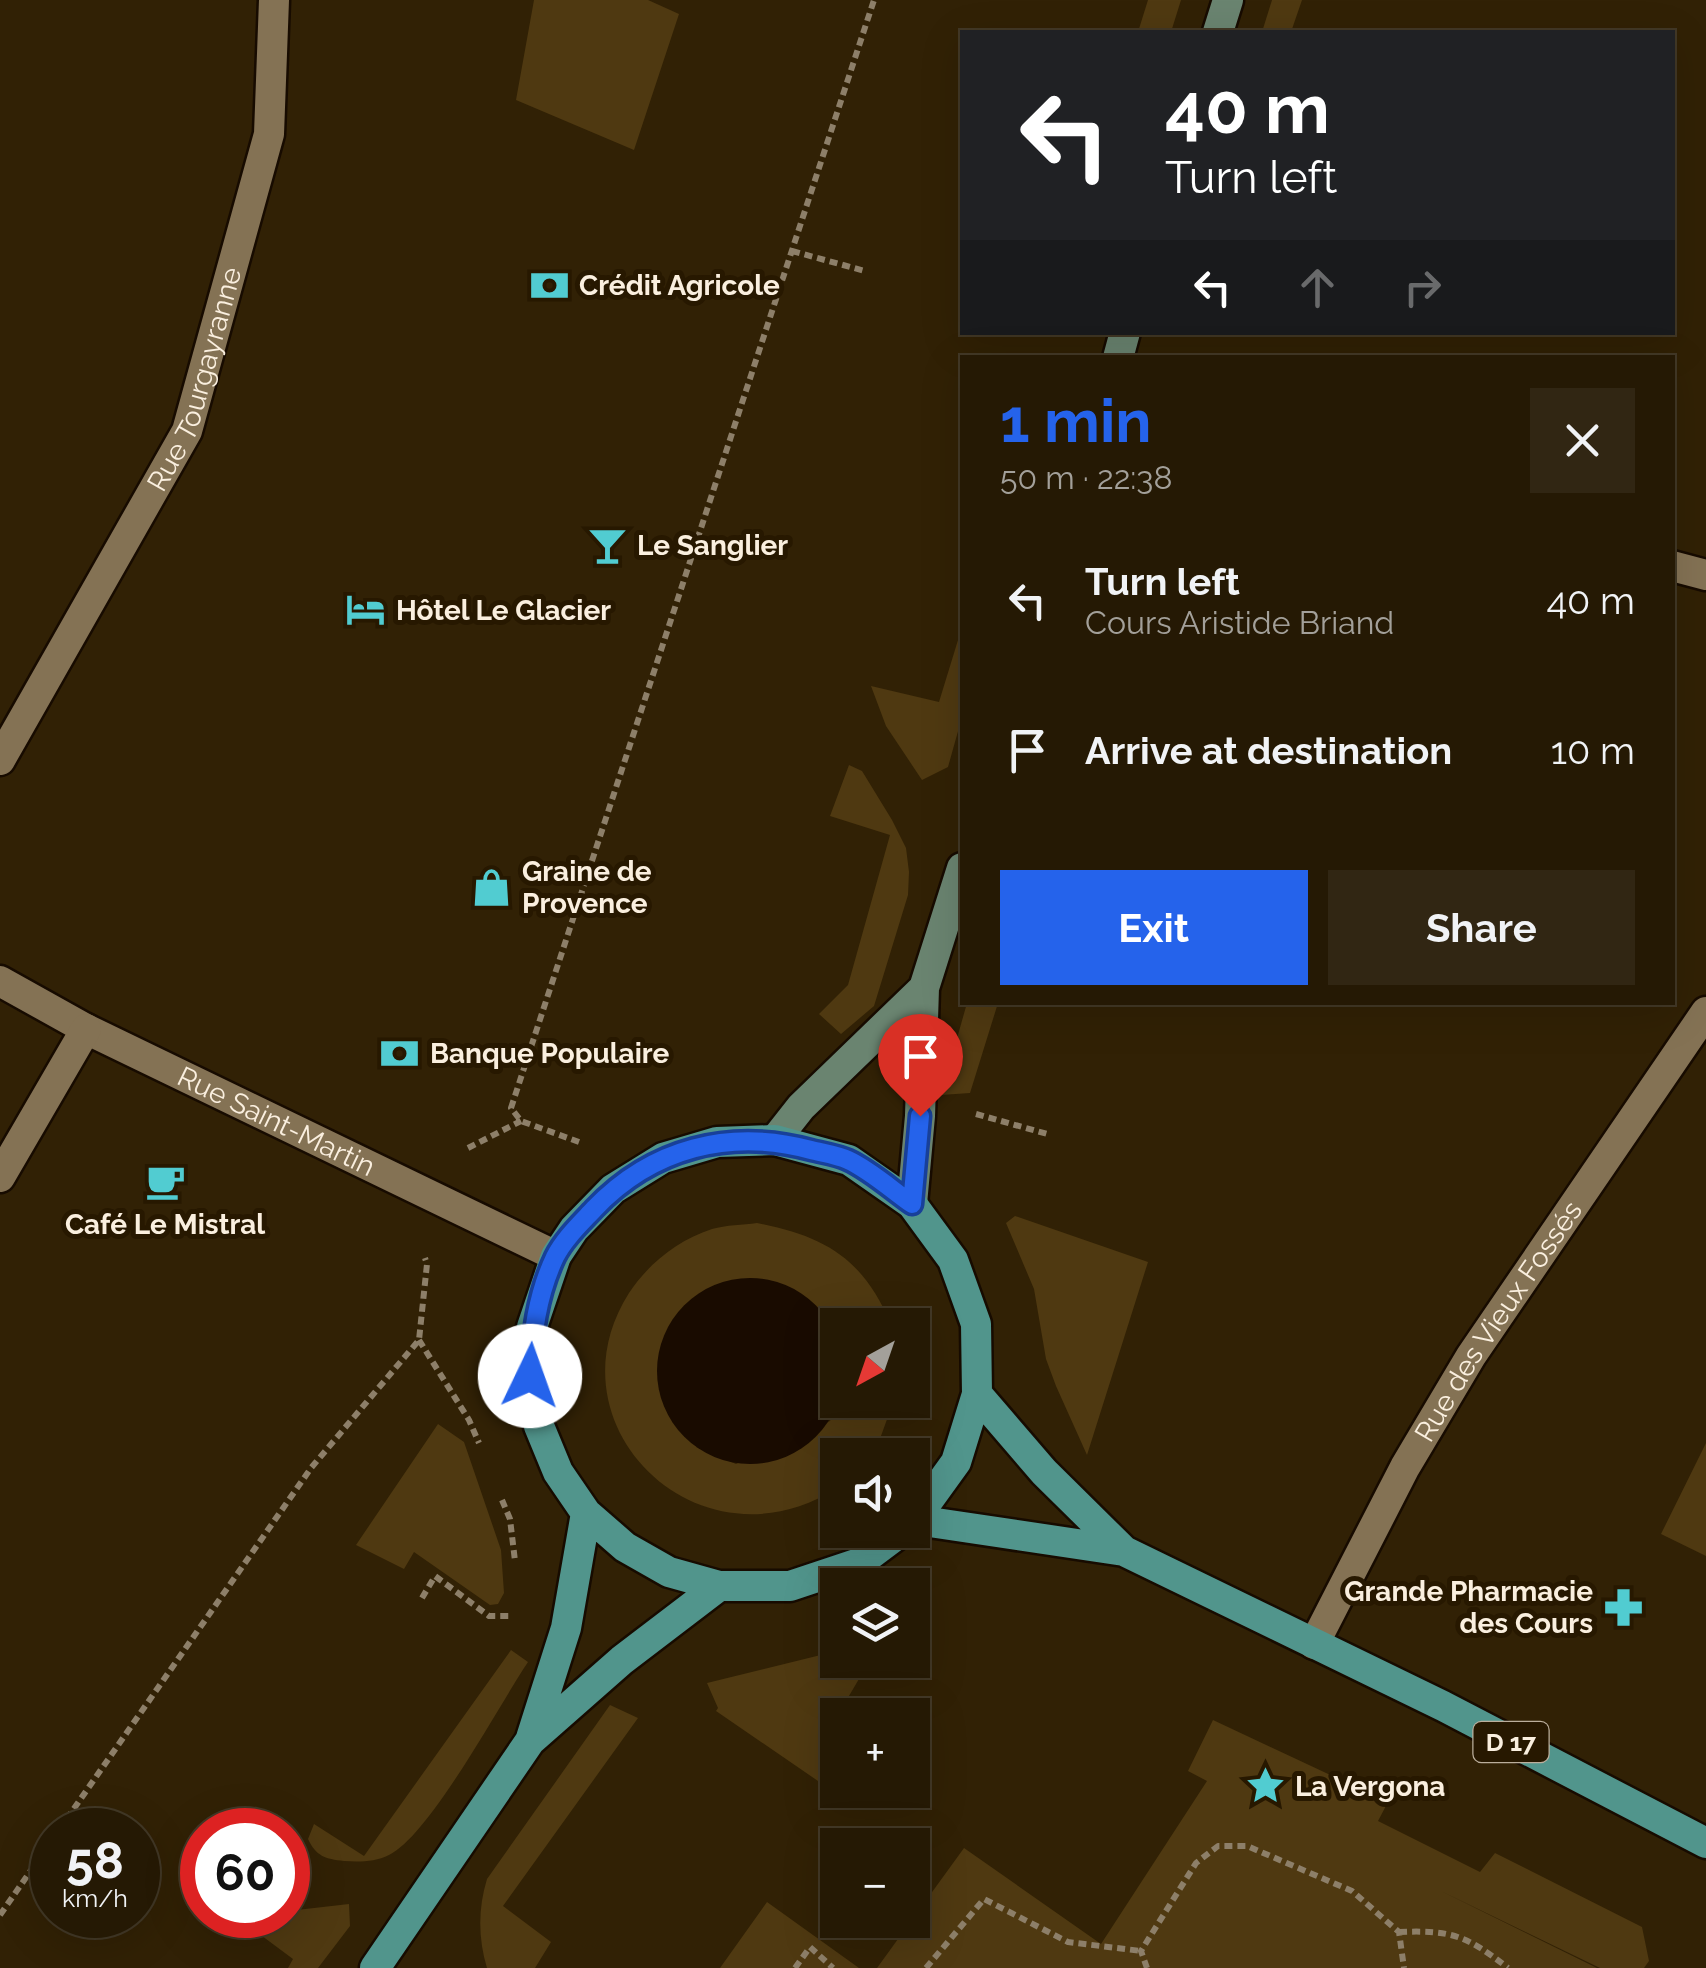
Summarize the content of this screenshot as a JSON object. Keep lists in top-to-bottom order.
{
  "streets": {
    "main road": ["D 17"],
    "street": ["Rue Tourgayranne", "Rue Saint-Martin", "Rue des Vieux Fossés"]
  },
  "crossings": [
    ["Rue des Vieux Fossés", "D 17"]
  ],
  "places": {
    "bank": ["Crédit Agricole", "Banque Populaire"],
    "bar": ["Le Sanglier"],
    "hotel": ["Hôtel Le Glacier"],
    "shop": ["Graine de Provence"],
    "cafe": ["Café Le Mistral"],
    "pharmacy": ["Grande Pharmacie des Cours"],
    "place": ["La Vergona"]
  },
  "north": "bottom left",
  "page": {
    "turn": ["40 m", "Turn left"],
    "heading": ["1 min", "50 m · 22:38"],
    "list": [
      {
        "name": "Turn left",
        "note": "Cours Aristide Briand",
        "value": "40 m"
      },
      {
        "name": "Arrive at destination",
        "value": "10 m"
      }
    ],
    "buttons": ["Exit", "Share"],
    "map_buttons": ["+", "−"],
    "speed": "58 km/h",
    "limit": "60"
  }
}
